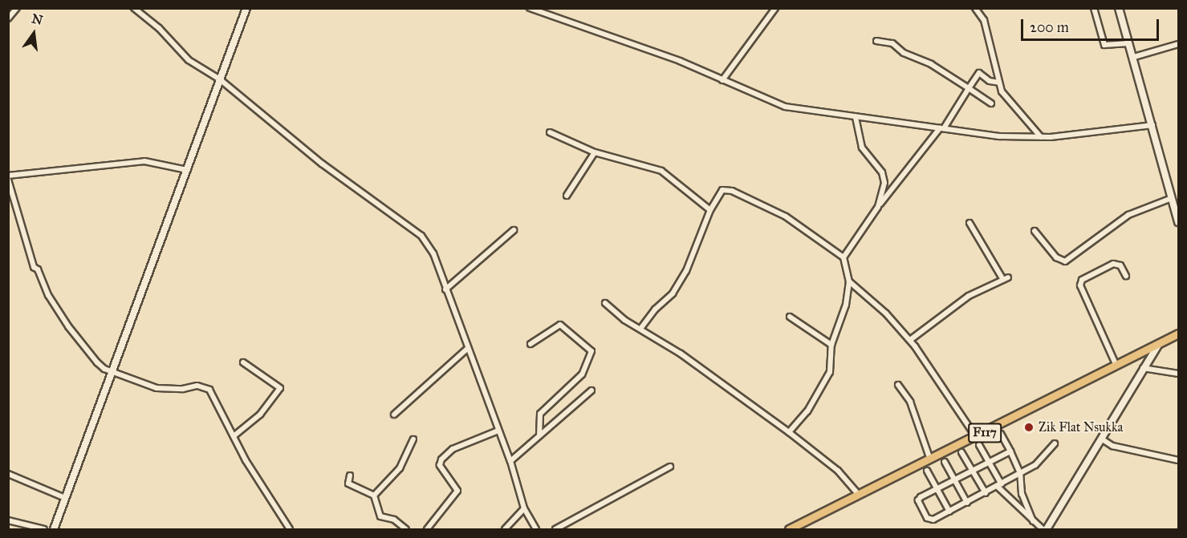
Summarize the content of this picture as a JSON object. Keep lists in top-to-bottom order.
{
  "streets": {
    "main road": ["F117"]
  },
  "places": ["Zik Flat Nsukka"],
  "scale_bar": "200 m",
  "north": "top"
}
